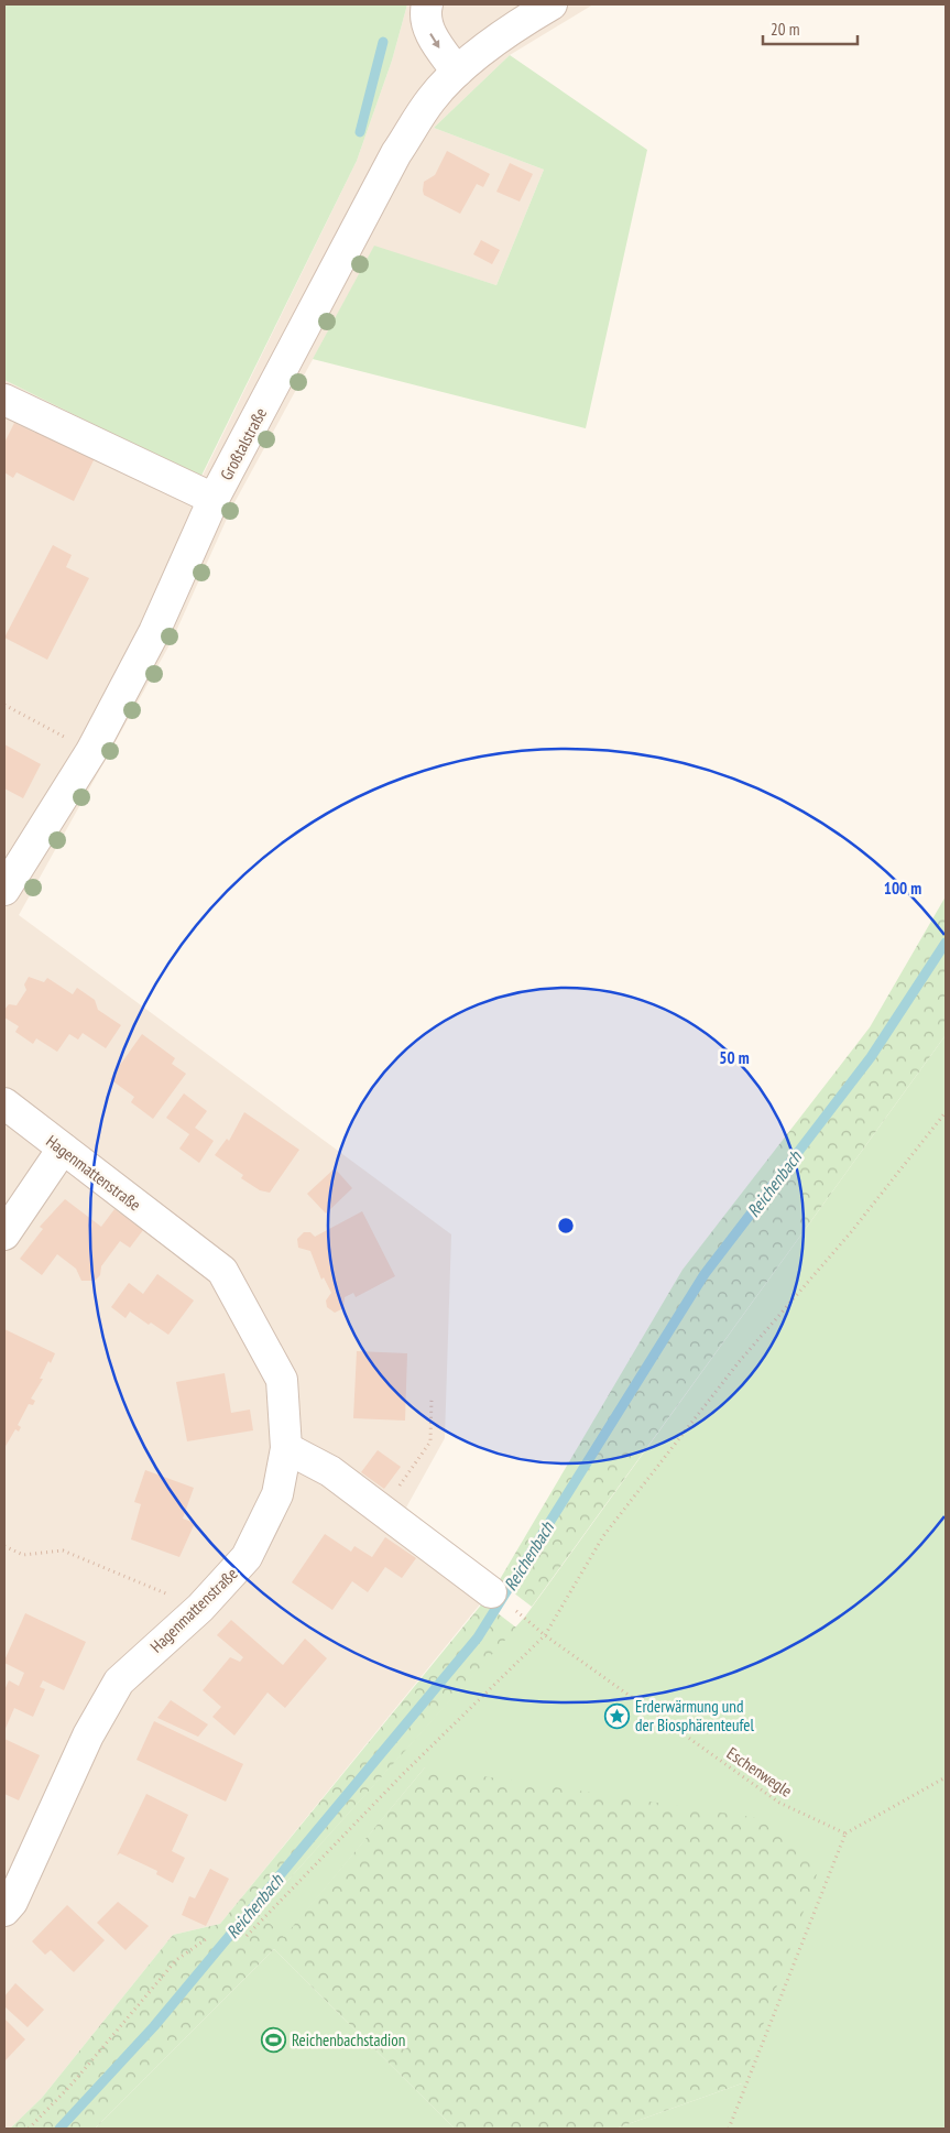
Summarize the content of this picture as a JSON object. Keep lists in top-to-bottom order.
{
  "streets": {
    "street": ["Großtalstraße", "Hagenmattenstraße"],
    "path": ["Eschenwegle"]
  },
  "water": ["Reichenbach"],
  "places": {
    "place": ["Erderwärmung und der Biosphärenteufel"],
    "sports": ["Reichenbachstadion"]
  },
  "scale_bar": "20 m",
  "rings": ["100 m", "50 m"]
}
